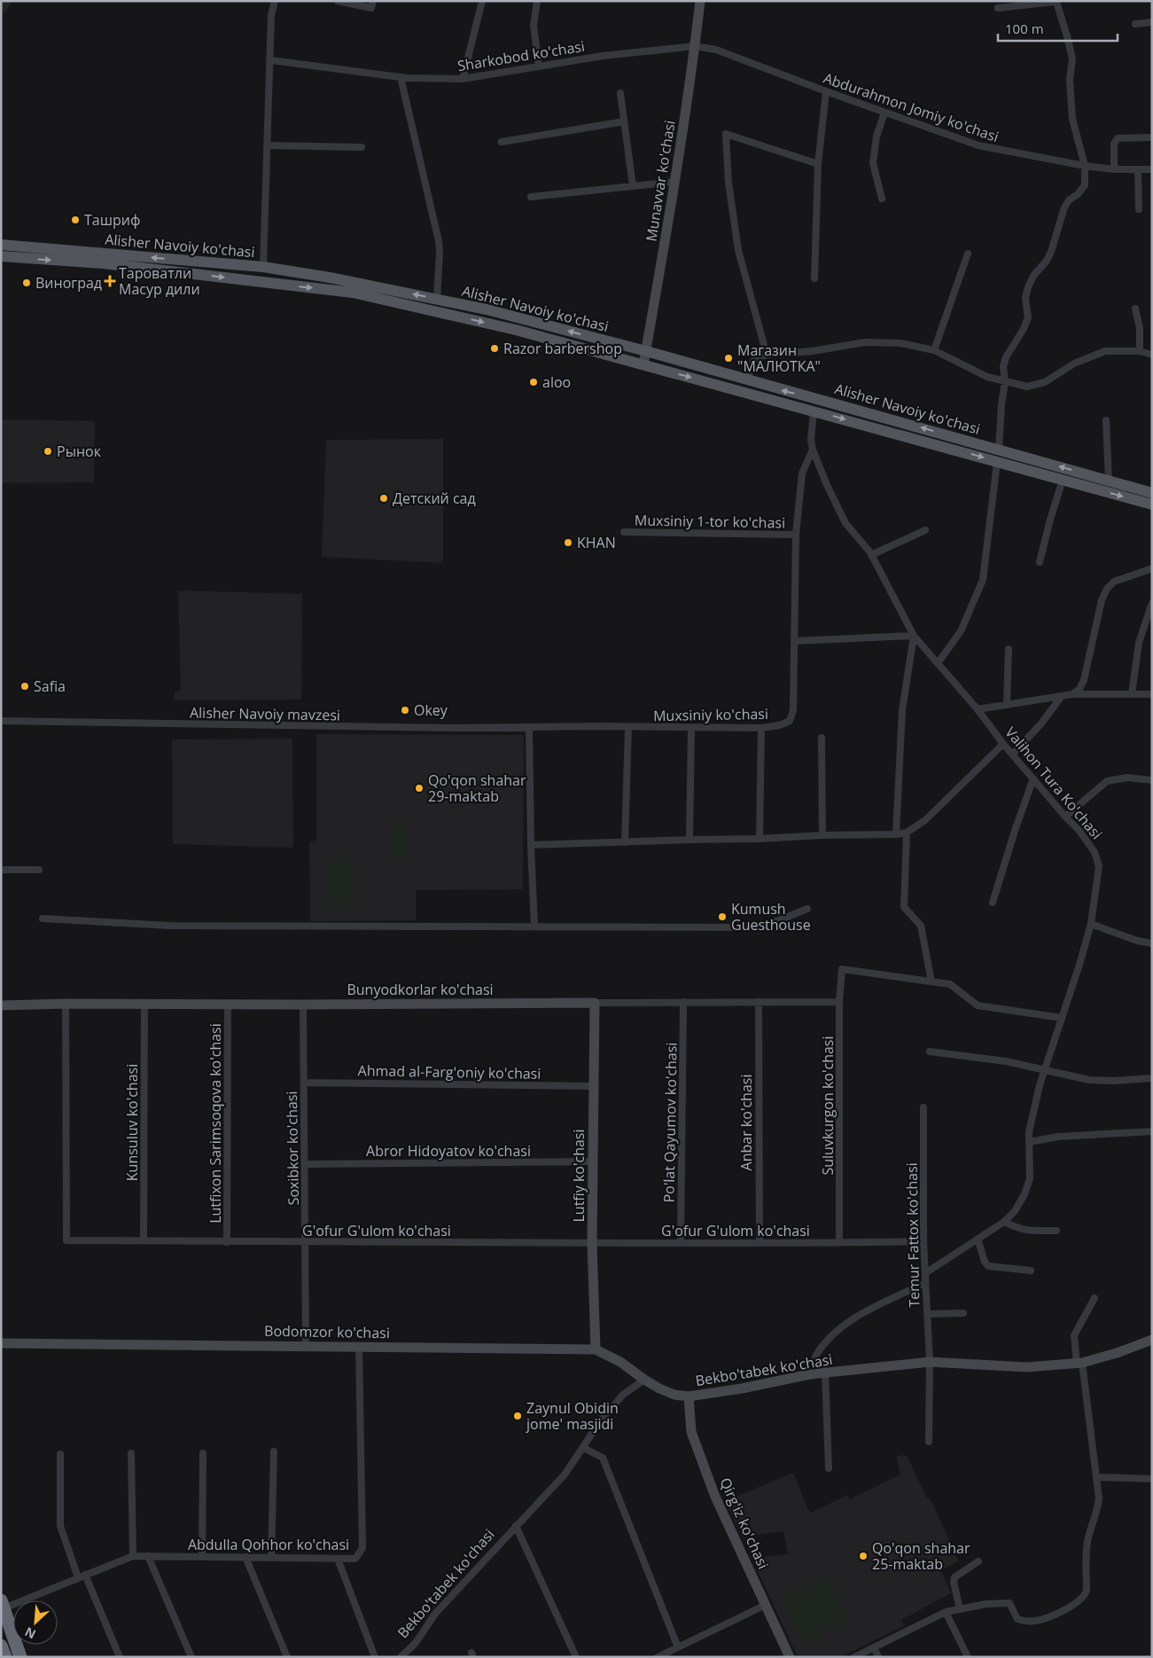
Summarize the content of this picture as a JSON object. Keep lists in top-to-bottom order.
{
  "streets": {
    "main road": [
      "Munavvar ko'chasi",
      "Alisher Navoiy ko'chasi",
      "Bunyodkorlar ko'chasi",
      "Lutfiy ko'chasi",
      "Bodomzor ko'chasi",
      "Bekbo'tabek ko'chasi",
      "Qirg'iz ko'chasi"
    ],
    "street": [
      "Sharkobod ko'chasi",
      "Abdurahmon Jomiy ko'chasi",
      "Muxsiniy 1-tor ko'chasi",
      "Alisher Navoiy mavzesi",
      "Muxsiniy ko'chasi",
      "Valihon Tura Ko'chasi",
      "Ahmad al-Farg'oniy ko'chasi",
      "Suluvkurgon ko'chasi",
      "Kunsuluv ko'chasi",
      "Po'lat Qayumov ko'chasi",
      "Anbar ko'chasi",
      "Lutfixon Sarimsoqova ko'chasi",
      "Soxibkor ko'chasi",
      "Abror Hidoyatov ko'chasi",
      "G'ofur G'ulom ko'chasi",
      "Temur Fattox ko'chasi",
      "Abdulla Qohhor ko'chasi"
    ]
  },
  "crossings": [
    ["Sharkobod ko'chasi", "Abdurahmon Jomiy ko'chasi"],
    ["Sharkobod ko'chasi", "Munavvar ko'chasi"],
    ["Abdurahmon Jomiy ko'chasi", "Munavvar ko'chasi"],
    ["Munavvar ko'chasi", "Alisher Navoiy ko'chasi"],
    ["Alisher Navoiy ko'chasi", "Valihon Tura Ko'chasi"],
    ["Muxsiniy 1-tor ko'chasi", "Muxsiniy ko'chasi"],
    ["Alisher Navoiy mavzesi", "Muxsiniy ko'chasi"],
    ["Muxsiniy ko'chasi", "Valihon Tura Ko'chasi"],
    ["Valihon Tura Ko'chasi", "Temur Fattox ko'chasi"],
    ["Bunyodkorlar ko'chasi", "Suluvkurgon ko'chasi"],
    ["Bunyodkorlar ko'chasi", "Kunsuluv ko'chasi"],
    ["Bunyodkorlar ko'chasi", "Po'lat Qayumov ko'chasi"],
    ["Bunyodkorlar ko'chasi", "Anbar ko'chasi"],
    ["Bunyodkorlar ko'chasi", "Lutfixon Sarimsoqova ko'chasi"],
    ["Bunyodkorlar ko'chasi", "Soxibkor ko'chasi"],
    ["Bunyodkorlar ko'chasi", "Lutfiy ko'chasi"],
    ["Bunyodkorlar ko'chasi", "G'ofur G'ulom ko'chasi"],
    ["Ahmad al-Farg'oniy ko'chasi", "Soxibkor ko'chasi"],
    ["Ahmad al-Farg'oniy ko'chasi", "Lutfiy ko'chasi"],
    ["Suluvkurgon ko'chasi", "G'ofur G'ulom ko'chasi"],
    ["Kunsuluv ko'chasi", "G'ofur G'ulom ko'chasi"],
    ["Po'lat Qayumov ko'chasi", "G'ofur G'ulom ko'chasi"],
    ["Anbar ko'chasi", "G'ofur G'ulom ko'chasi"],
    ["Lutfixon Sarimsoqova ko'chasi", "G'ofur G'ulom ko'chasi"],
    ["Soxibkor ko'chasi", "Abror Hidoyatov ko'chasi"],
    ["Soxibkor ko'chasi", "G'ofur G'ulom ko'chasi"],
    ["Soxibkor ko'chasi", "Bodomzor ko'chasi"],
    ["Abror Hidoyatov ko'chasi", "Lutfiy ko'chasi"],
    ["Lutfiy ko'chasi", "G'ofur G'ulom ko'chasi"],
    ["Lutfiy ko'chasi", "Bodomzor ko'chasi"],
    ["G'ofur G'ulom ko'chasi", "Temur Fattox ko'chasi"],
    ["Temur Fattox ko'chasi", "Bekbo'tabek ko'chasi"],
    ["Bodomzor ko'chasi", "Bekbo'tabek ko'chasi"],
    ["Bodomzor ko'chasi", "Abdulla Qohhor ko'chasi"],
    ["Bekbo'tabek ko'chasi", "Qirg'iz ko'chasi"]
  ],
  "places": {
    "other": [
      "Ташриф",
      "Виноград",
      "Razor barbershop",
      "Магазин \"МАЛЮТКА\"",
      "aloo",
      "Рынок",
      "Детский сад",
      "KHAN",
      "Safia",
      "Okey",
      "Qo'qon shahar 29-maktab",
      "Kumush Guesthouse",
      "Zaynul Obidin jome' masjidi",
      "Qo'qon shahar 25-maktab"
    ],
    "health": ["Тароватли Масур дили"]
  },
  "scale_bar": "100 m",
  "north": "bottom left"
}
